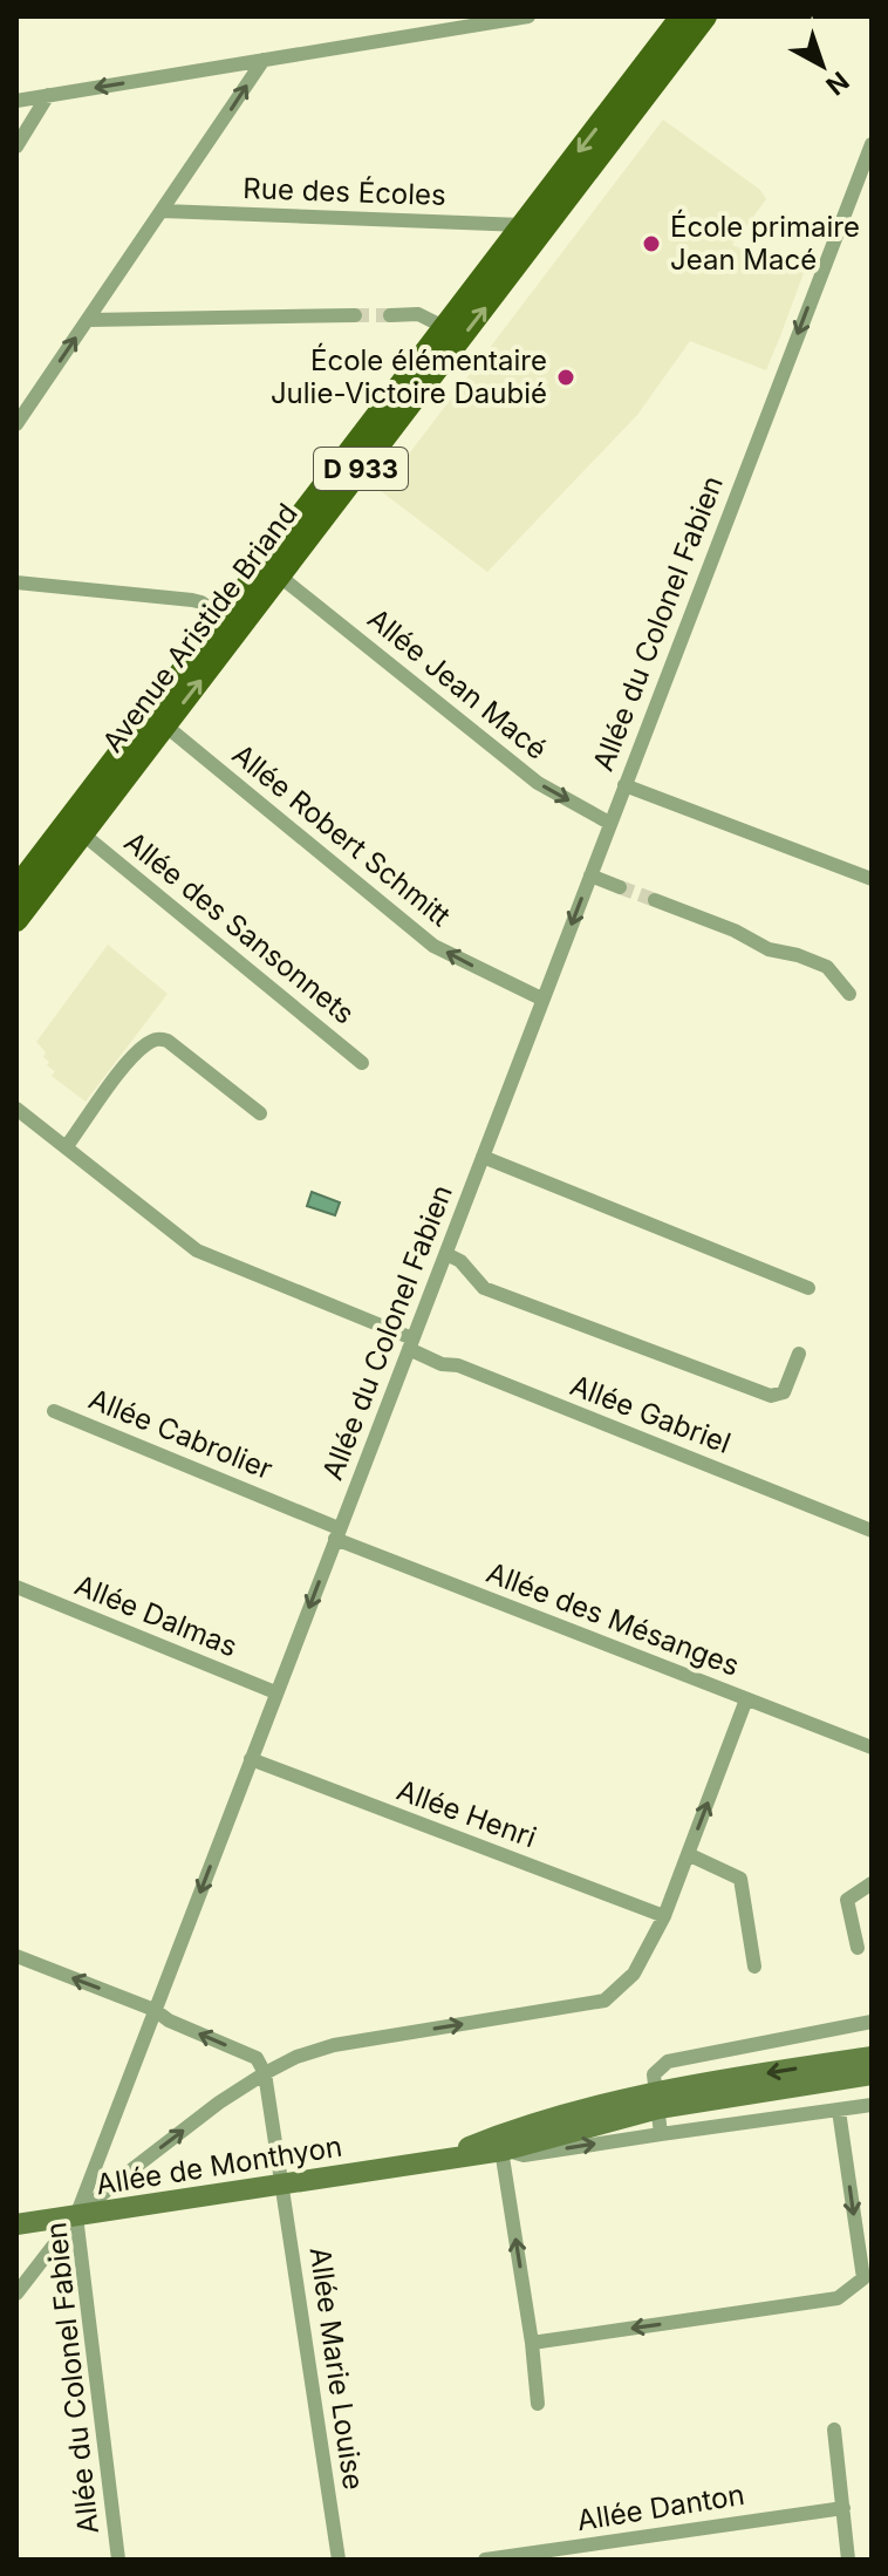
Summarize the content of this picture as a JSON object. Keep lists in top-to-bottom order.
{
  "streets": {
    "main road": ["D 933", "Avenue Aristide Briand"],
    "street": [
      "Rue des Écoles",
      "Allée du Colonel Fabien",
      "Allée Jean Macé",
      "Allée Robert Schmitt",
      "Allée des Sansonnets",
      "Allée Gabriel",
      "Allée Cabrolier",
      "Allée Dalmas",
      "Allée des Mésanges",
      "Allée Henri",
      "Allée de Monthyon",
      "Allée Marie Louise",
      "Allée Danton"
    ]
  },
  "crossings": [
    ["Rue des Écoles", "Avenue Aristide Briand"],
    ["Allée du Colonel Fabien", "Allée Jean Macé"],
    ["Allée du Colonel Fabien", "Allée Robert Schmitt"],
    ["Allée du Colonel Fabien", "Allée Gabriel"],
    ["Allée du Colonel Fabien", "Allée Cabrolier"],
    ["Allée du Colonel Fabien", "Allée Dalmas"],
    ["Allée du Colonel Fabien", "Allée des Mésanges"],
    ["Allée du Colonel Fabien", "Allée Henri"],
    ["Allée du Colonel Fabien", "Allée de Monthyon"],
    ["Avenue Aristide Briand", "Allée Jean Macé"],
    ["Avenue Aristide Briand", "Allée Robert Schmitt"],
    ["Avenue Aristide Briand", "Allée des Sansonnets"],
    ["Allée Cabrolier", "Allée des Mésanges"],
    ["Allée de Monthyon", "Allée Marie Louise"]
  ],
  "one_way": ["Allée du Colonel Fabien", "Allée Jean Macé", "Allée Robert Schmitt"],
  "places": ["École primaire Jean Macé", "École élémentaire Julie-Victoire Daubié"],
  "north": "bottom right"
}
